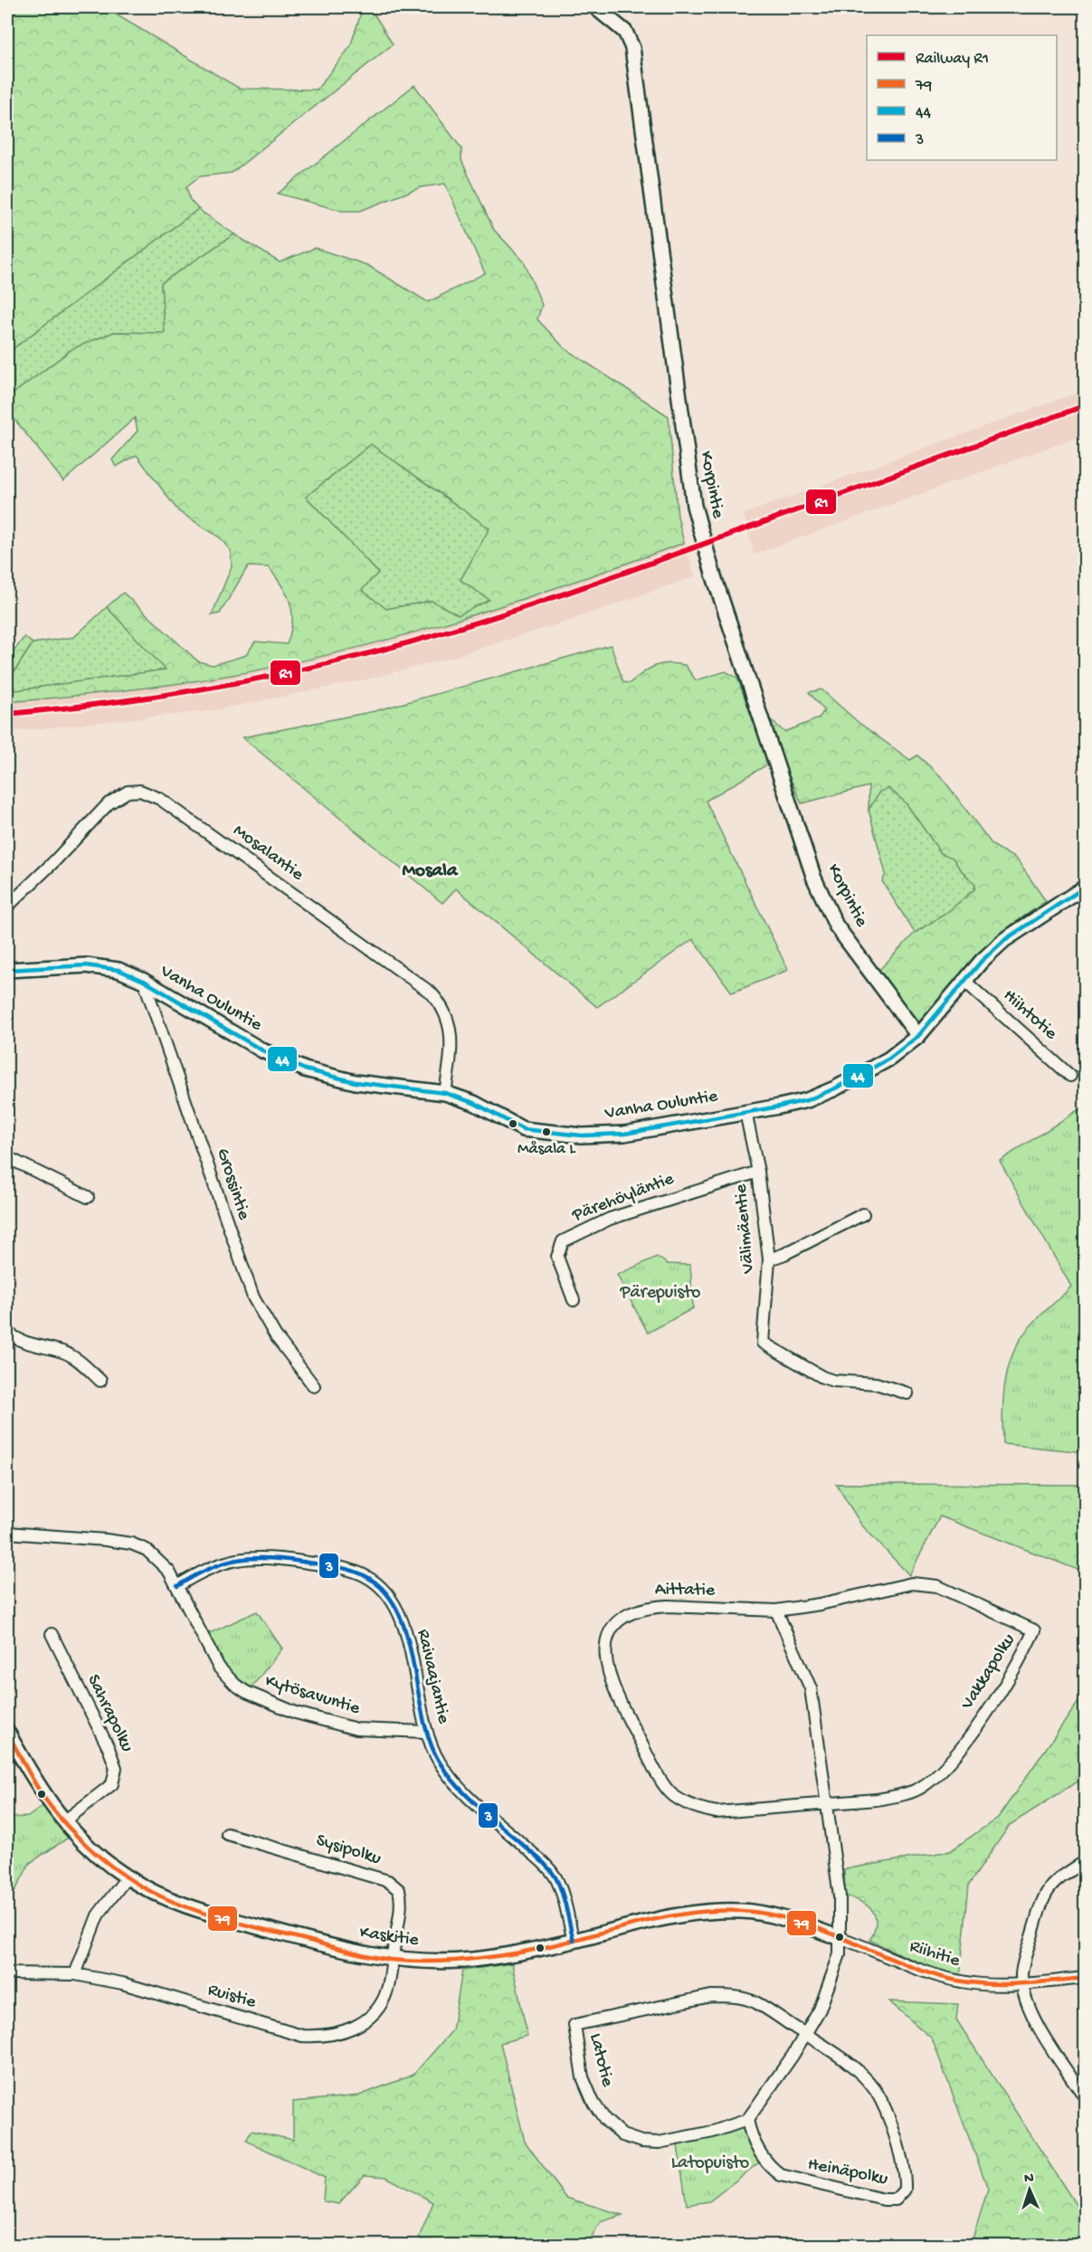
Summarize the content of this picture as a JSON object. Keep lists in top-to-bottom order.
{
  "streets": {
    "street": [
      "Korpintie",
      "Mosalantie",
      "Vanha Ouluntie",
      "Hiihtotie",
      "Grossintie",
      "Pärehöyläntie",
      "Välimäentie",
      "Aittatie",
      "Vakkapolku",
      "Raivaajantie",
      "Kytösavuntie",
      "Sahrapolku",
      "Sysipolku",
      "Kaskitie",
      "Riihitie",
      "Ruistie",
      "Latotie",
      "Heinäpolku"
    ]
  },
  "crossings": [
    ["Korpintie", "Vanha Ouluntie"],
    ["Mosalantie", "Vanha Ouluntie"],
    ["Vanha Ouluntie", "Hiihtotie"],
    ["Vanha Ouluntie", "Grossintie"],
    ["Vanha Ouluntie", "Välimäentie"],
    ["Pärehöyläntie", "Välimäentie"],
    ["Aittatie", "Vakkapolku"],
    ["Raivaajantie", "Kytösavuntie"],
    ["Raivaajantie", "Kaskitie"],
    ["Sahrapolku", "Kaskitie"],
    ["Sysipolku", "Kaskitie"],
    ["Sysipolku", "Ruistie"],
    ["Kaskitie", "Riihitie"],
    ["Kaskitie", "Ruistie"],
    ["Latotie", "Heinäpolku"]
  ],
  "districts": ["Mosala"],
  "parks": ["Pärepuisto", "Latopuisto"],
  "places": ["Måsala L"],
  "lines": [
    "rail line R1",
    "transit line 44",
    "transit line 3",
    "transit line 79"
  ],
  "legend": [
    "Railway R1",
    "79",
    "44",
    "3"
  ],
  "north": "top"
}
